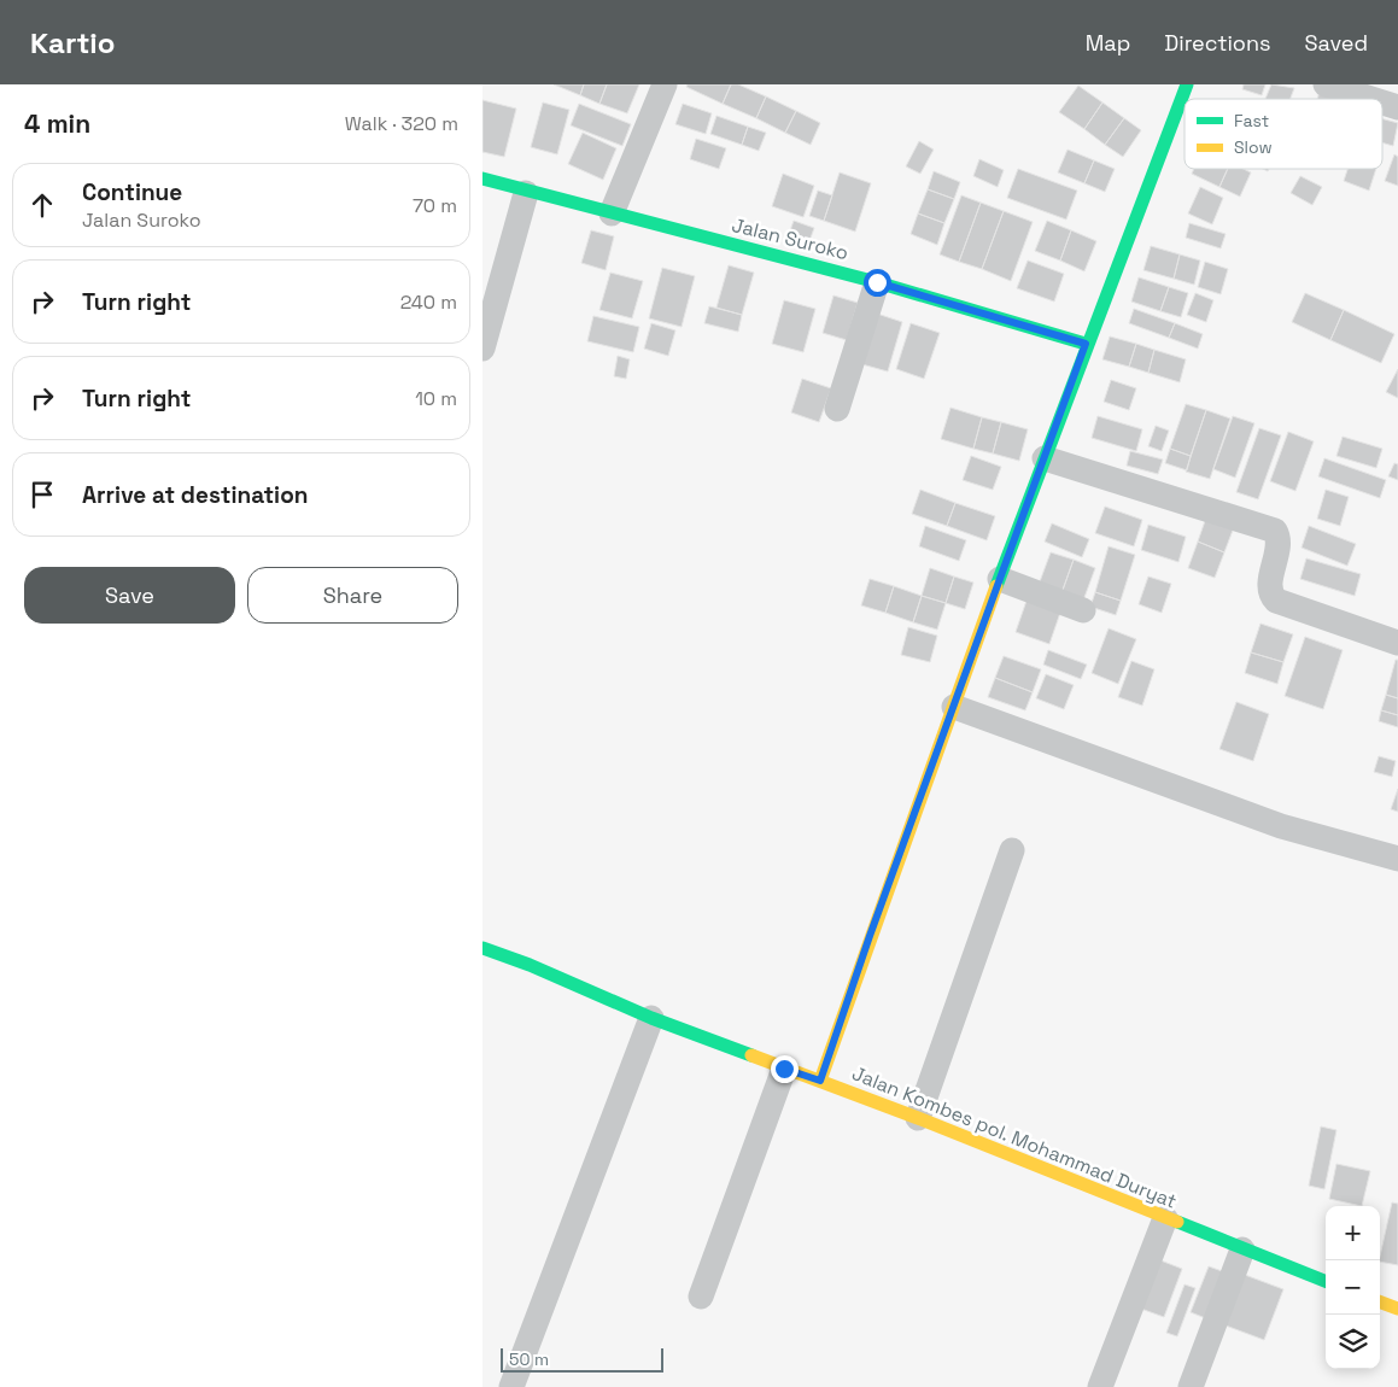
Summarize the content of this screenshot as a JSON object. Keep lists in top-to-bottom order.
{
  "streets": {
    "street": ["Jalan Suroko", "Jalan Kombes pol. Mohammad Duryat"]
  },
  "legend": ["Fast", "Slow"],
  "scale_bar": "50 m",
  "page": {
    "header": "Kartio",
    "nav": ["Map", "Directions", "Saved"],
    "heading": ["4 min", "Walk · 320 m"],
    "list": [
      ["Continue", "Jalan Suroko", "70 m"],
      ["Turn right", "240 m"],
      ["Turn right", "10 m"],
      "Arrive at destination"
    ],
    "buttons": ["Save", "Share"],
    "map_buttons": ["+", "−"],
    "scale": "50 m"
  }
}
